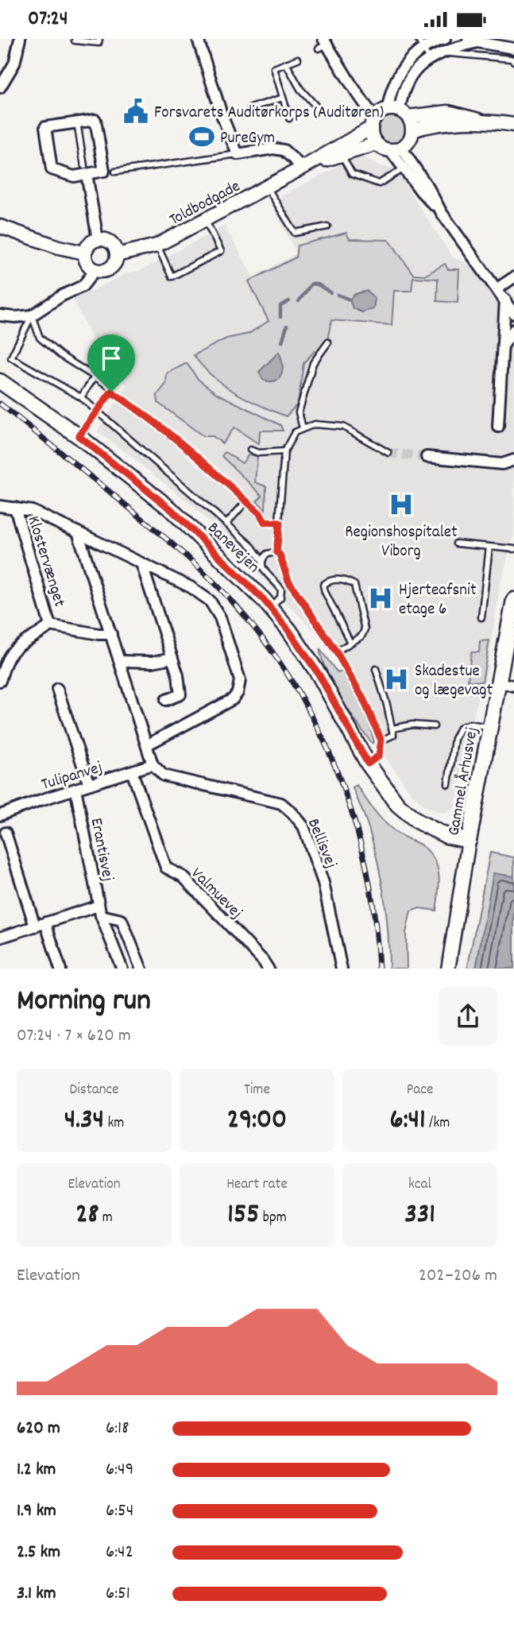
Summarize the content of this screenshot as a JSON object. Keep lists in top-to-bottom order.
{
  "streets": {
    "main road": ["Banevejen", "Gammel Århusvej"],
    "street": [
      "Toldbodgade",
      "Klostervænget",
      "Tulipanvej",
      "Bellisvej",
      "Erantisvej",
      "Valmuevej"
    ]
  },
  "crossings": [
    ["Banevejen", "Gammel Århusvej"],
    ["Tulipanvej", "Bellisvej"],
    ["Tulipanvej", "Erantisvej"],
    ["Tulipanvej", "Valmuevej"]
  ],
  "places": {
    "public building": ["Forsvarets Auditørkorps (Auditøren)"],
    "sports": ["PureGym"],
    "hospital": ["Regionshospitalet Viborg", "Hjerteafsnit etage 6", "Skadestue og lægevagt"]
  },
  "page": {
    "status": "07:24",
    "heading": ["Morning run", "07:24 · 7 × 620 m"],
    "stats": [
      ["Distance", "4.34 km"],
      ["Time", "29:00"],
      ["Pace", "6:41 /km"],
      ["Elevation", "28 m"],
      ["Heart rate", "155 bpm"],
      ["kcal", "331"]
    ],
    "chart": ["Elevation", "202–206 m"],
    "list": [
      {
        "name": "620 m",
        "note": "6:18"
      },
      {
        "name": "1.2 km",
        "note": "6:49"
      },
      {
        "name": "1.9 km",
        "note": "6:54"
      },
      {
        "name": "2.5 km",
        "note": "6:42"
      },
      {
        "name": "3.1 km",
        "note": "6:51"
      }
    ]
  }
}
